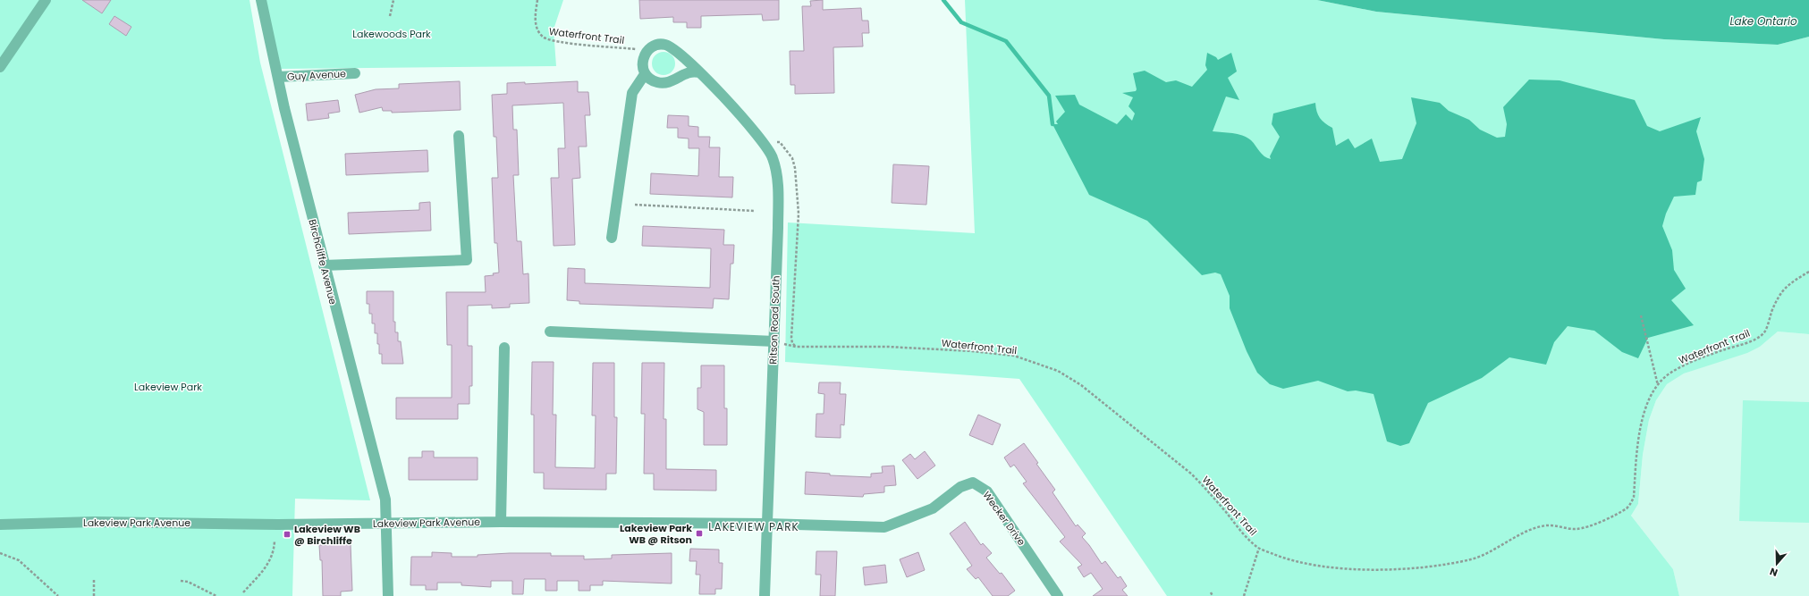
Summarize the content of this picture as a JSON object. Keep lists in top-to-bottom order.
{
  "streets": {
    "street": [
      "Guy Avenue",
      "Birchcliffe Avenue",
      "Ritson Road South",
      "Wecker Drive",
      "Lakeview Park Avenue"
    ],
    "path": ["Waterfront Trail"]
  },
  "crossings": [
    ["Waterfront Trail", "Ritson Road South"],
    ["Guy Avenue", "Birchcliffe Avenue"],
    ["Birchcliffe Avenue", "Lakeview Park Avenue"],
    ["Ritson Road South", "Wecker Drive"],
    ["Ritson Road South", "Lakeview Park Avenue"],
    ["Wecker Drive", "Lakeview Park Avenue"]
  ],
  "districts": ["LAKEVIEW PARK"],
  "water": ["Lake Ontario"],
  "parks": ["Lakewoods Park", "Lakeview Park"],
  "places": {
    "transit": ["Lakeview Park WB @ Ritson", "Lakeview WB @ Birchliffe"]
  },
  "north": "bottom"
}
